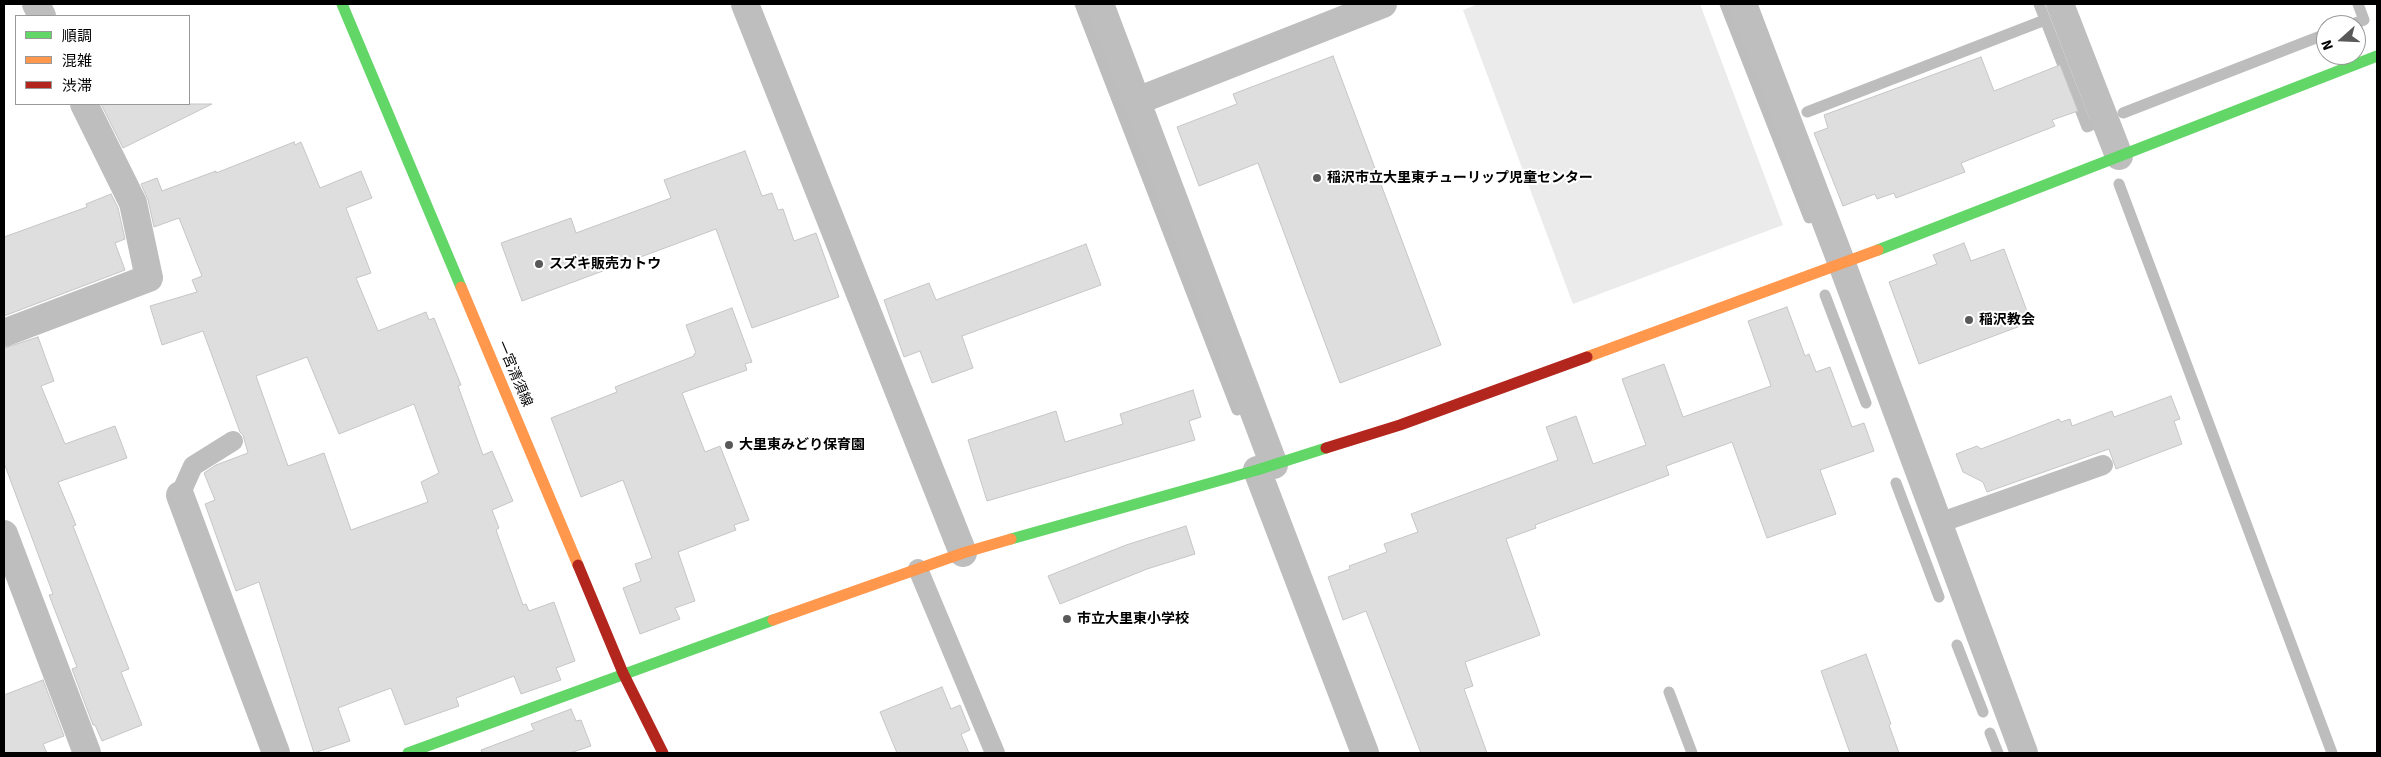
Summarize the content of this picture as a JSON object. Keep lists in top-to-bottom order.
{
  "streets": {
    "street": ["一宮清須線"]
  },
  "places": [
    "稲沢市立大里東チューリップ児童センター",
    "スズキ販売カトウ",
    "稲沢教会",
    "大里東みどり保育園",
    "市立大里東小学校"
  ],
  "legend": ["順調", "混雑", "渋滞"],
  "north": "left"
}
